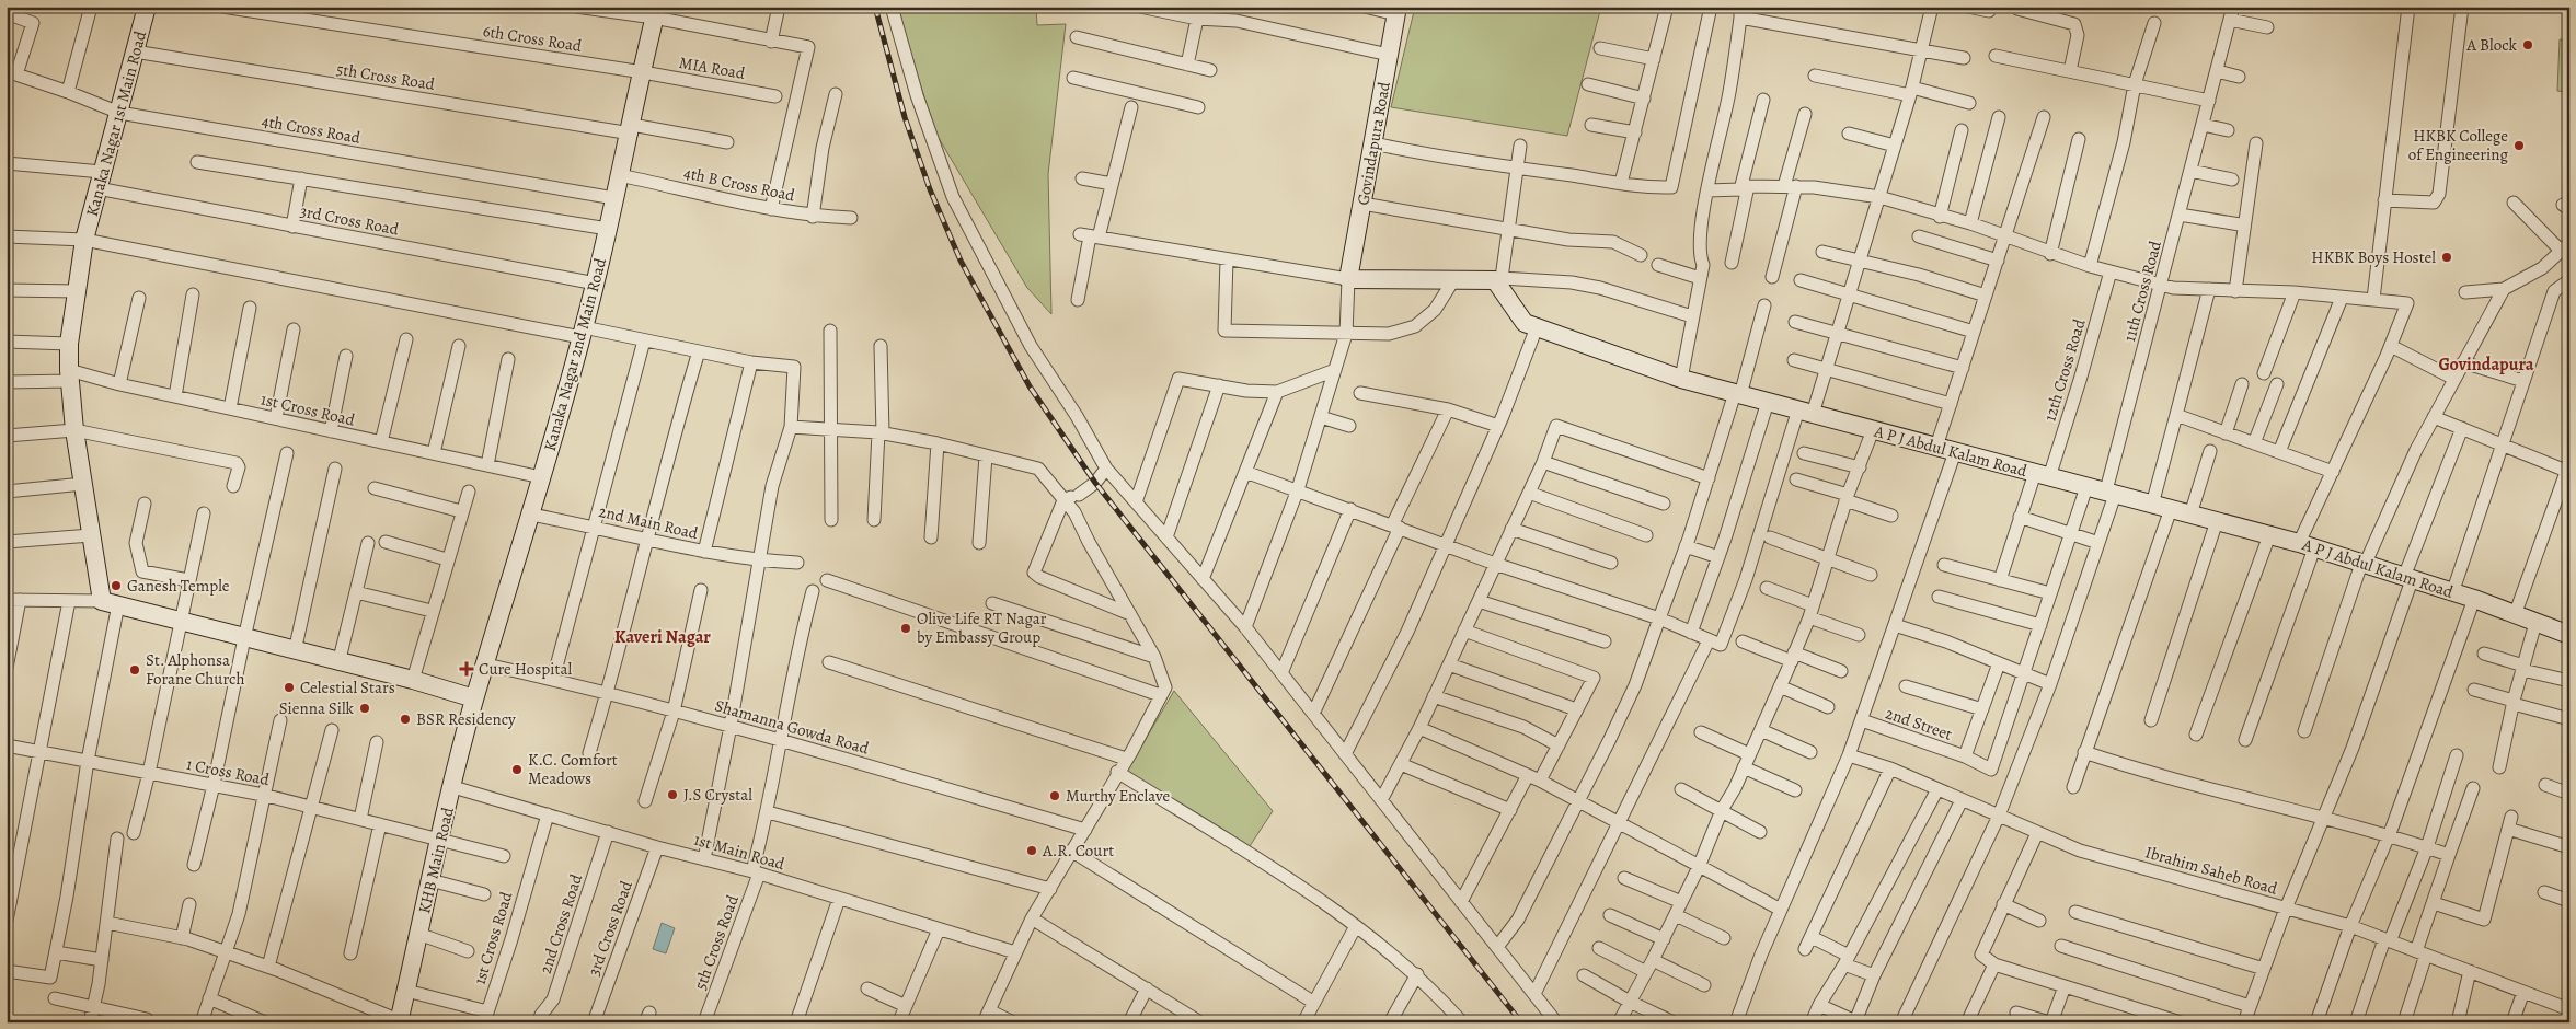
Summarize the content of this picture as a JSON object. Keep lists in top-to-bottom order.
{
  "streets": {
    "street": [
      "6th Cross Road",
      "MIA Road",
      "5th Cross Road",
      "Kanaka Nagar 1st Main Road",
      "4th Cross Road",
      "Govindapura Road",
      "4th B Cross Road",
      "3rd Cross Road",
      "11th Cross Road",
      "Kanaka Nagar 2nd Main Road",
      "12th Cross Road",
      "1st Cross Road",
      "A P J Abdul Kalam Road",
      "2nd Main Road",
      "2nd Street",
      "Shamanna Gowda Road",
      "1 Cross Road",
      "1st Main Road",
      "KHB Main Road",
      "Ibrahim Saheb Road",
      "2nd Cross Road"
    ]
  },
  "crossings": [
    ["6th Cross Road", "MIA Road"],
    ["6th Cross Road", "Kanaka Nagar 2nd Main Road"],
    ["MIA Road", "Kanaka Nagar 2nd Main Road"],
    ["5th Cross Road", "Kanaka Nagar 1st Main Road"],
    ["5th Cross Road", "Kanaka Nagar 2nd Main Road"],
    ["5th Cross Road", "Shamanna Gowda Road"],
    ["5th Cross Road", "1st Main Road"],
    ["Kanaka Nagar 1st Main Road", "4th Cross Road"],
    ["Kanaka Nagar 1st Main Road", "3rd Cross Road"],
    ["Kanaka Nagar 1st Main Road", "1st Cross Road"],
    ["4th Cross Road", "Kanaka Nagar 2nd Main Road"],
    ["4th B Cross Road", "Kanaka Nagar 2nd Main Road"],
    ["3rd Cross Road", "Kanaka Nagar 2nd Main Road"],
    ["3rd Cross Road", "1st Main Road"],
    ["11th Cross Road", "A P J Abdul Kalam Road"],
    ["11th Cross Road", "Ibrahim Saheb Road"],
    ["Kanaka Nagar 2nd Main Road", "1st Cross Road"],
    ["Kanaka Nagar 2nd Main Road", "2nd Main Road"],
    ["Kanaka Nagar 2nd Main Road", "Shamanna Gowda Road"],
    ["Kanaka Nagar 2nd Main Road", "KHB Main Road"],
    ["12th Cross Road", "A P J Abdul Kalam Road"],
    ["1st Cross Road", "1st Main Road"],
    ["1 Cross Road", "KHB Main Road"],
    ["1st Main Road", "KHB Main Road"],
    ["1st Main Road", "2nd Cross Road"]
  ],
  "districts": ["Govindapura", "Kaveri Nagar"],
  "places": {
    "other": [
      "A Block",
      "HKBK College of Engineering",
      "HKBK Boys Hostel",
      "Ganesh Temple",
      "Olive Life RT Nagar by Embassy Group",
      "St. Alphonsa Forane Church",
      "Celestial Stars",
      "Sienna Silk",
      "BSR Residency",
      "K.C. Comfort Meadows",
      "J.S Crystal",
      "Murthy Enclave",
      "A.R. Court"
    ],
    "health": ["Cure Hospital"]
  }
}
